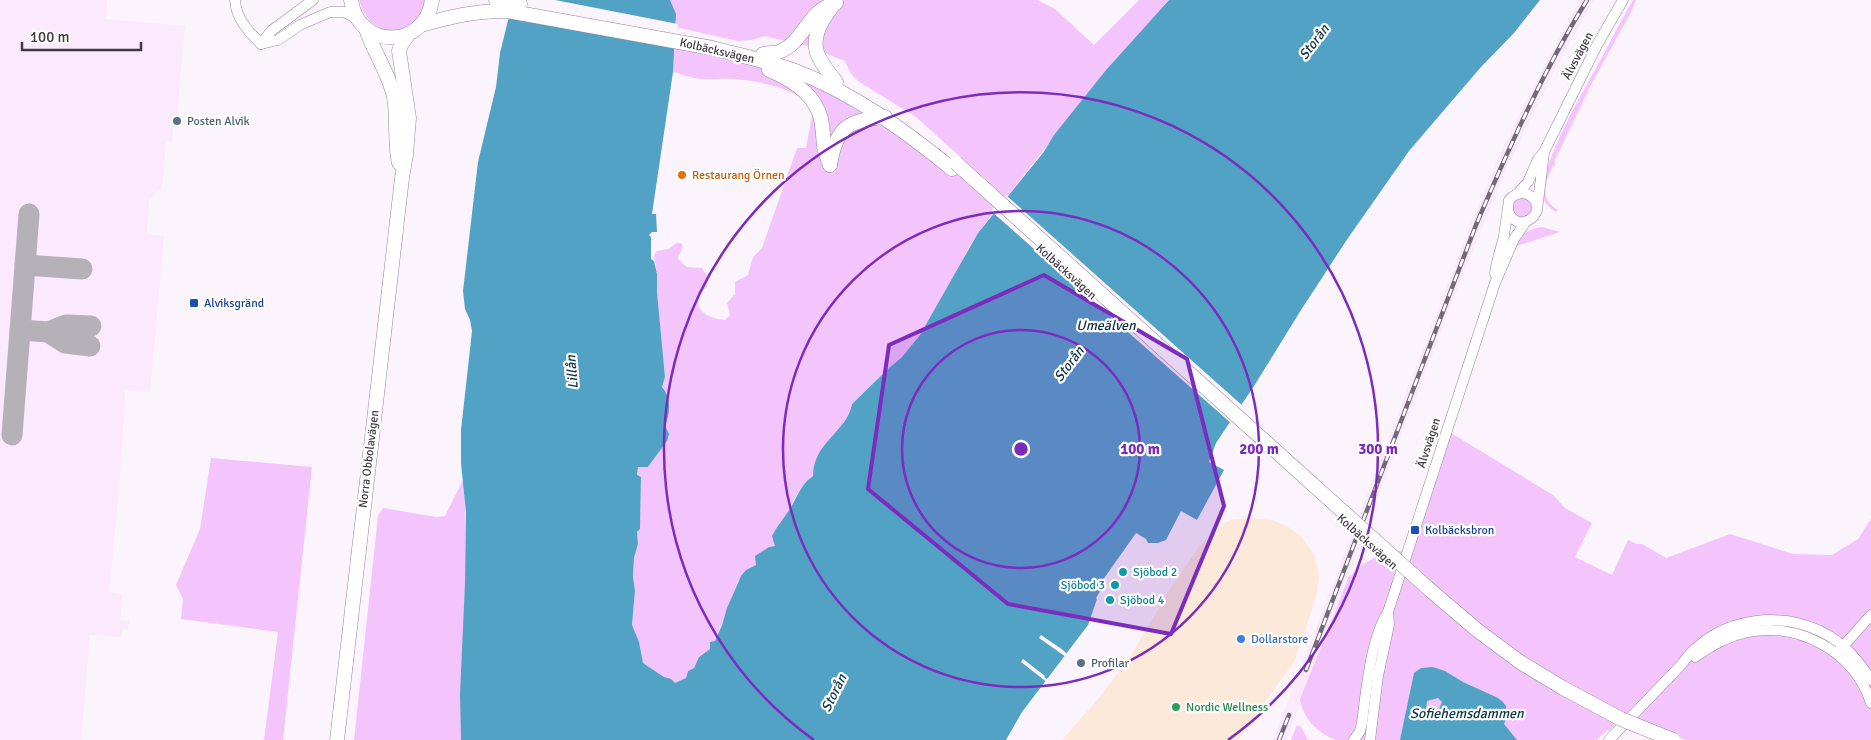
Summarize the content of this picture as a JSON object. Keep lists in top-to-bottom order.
{
  "streets": {
    "highway": ["Kolbäcksvägen", "Norra Obbolavägen"],
    "main road": ["Älvsvägen"]
  },
  "water": [
    "Storån",
    "Umeälven",
    "Lillån",
    "Sofiehemsdammen"
  ],
  "places": {
    "other": [
      "Posten Alvik",
      "Restaurang Örnen",
      "Sjöbod 2",
      "Sjöbod 3",
      "Sjöbod 4",
      "Dollarstore",
      "Profilar",
      "Nordic Wellness"
    ],
    "transit": ["Alviksgränd", "Kolbäcksbron"]
  },
  "scale_bar": "100 m",
  "rings": ["100 m", "200 m", "300 m"]
}
